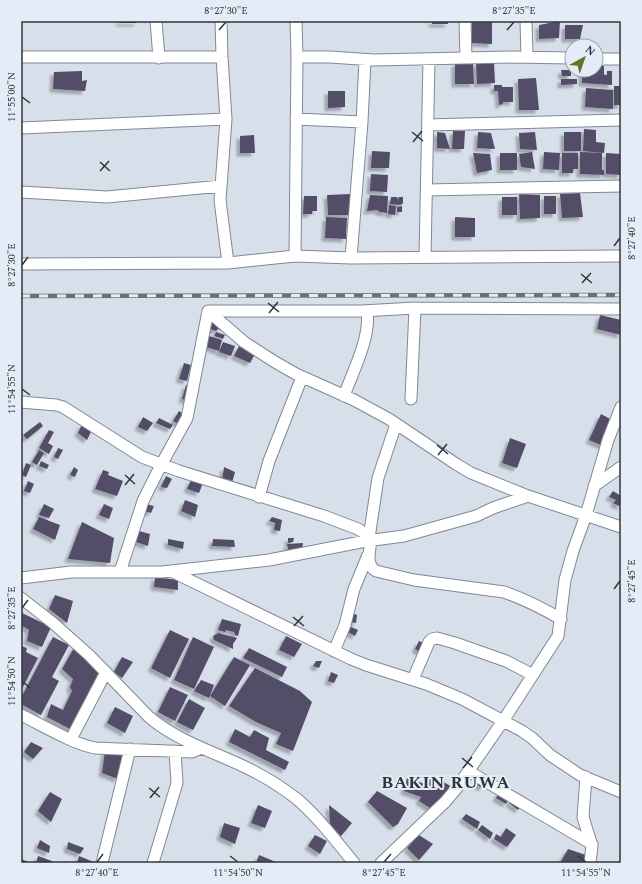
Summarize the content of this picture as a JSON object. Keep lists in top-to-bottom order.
{
  "districts": ["BAKIN RUWA"],
  "north": "top right",
  "coordinates": [
    "8°27'30\"E",
    "8°27'35\"E",
    "11°55'00\"N",
    "8°27'40\"E",
    "11°54'55\"N",
    "8°27'45\"E",
    "11°54'50\"N"
  ]
}
